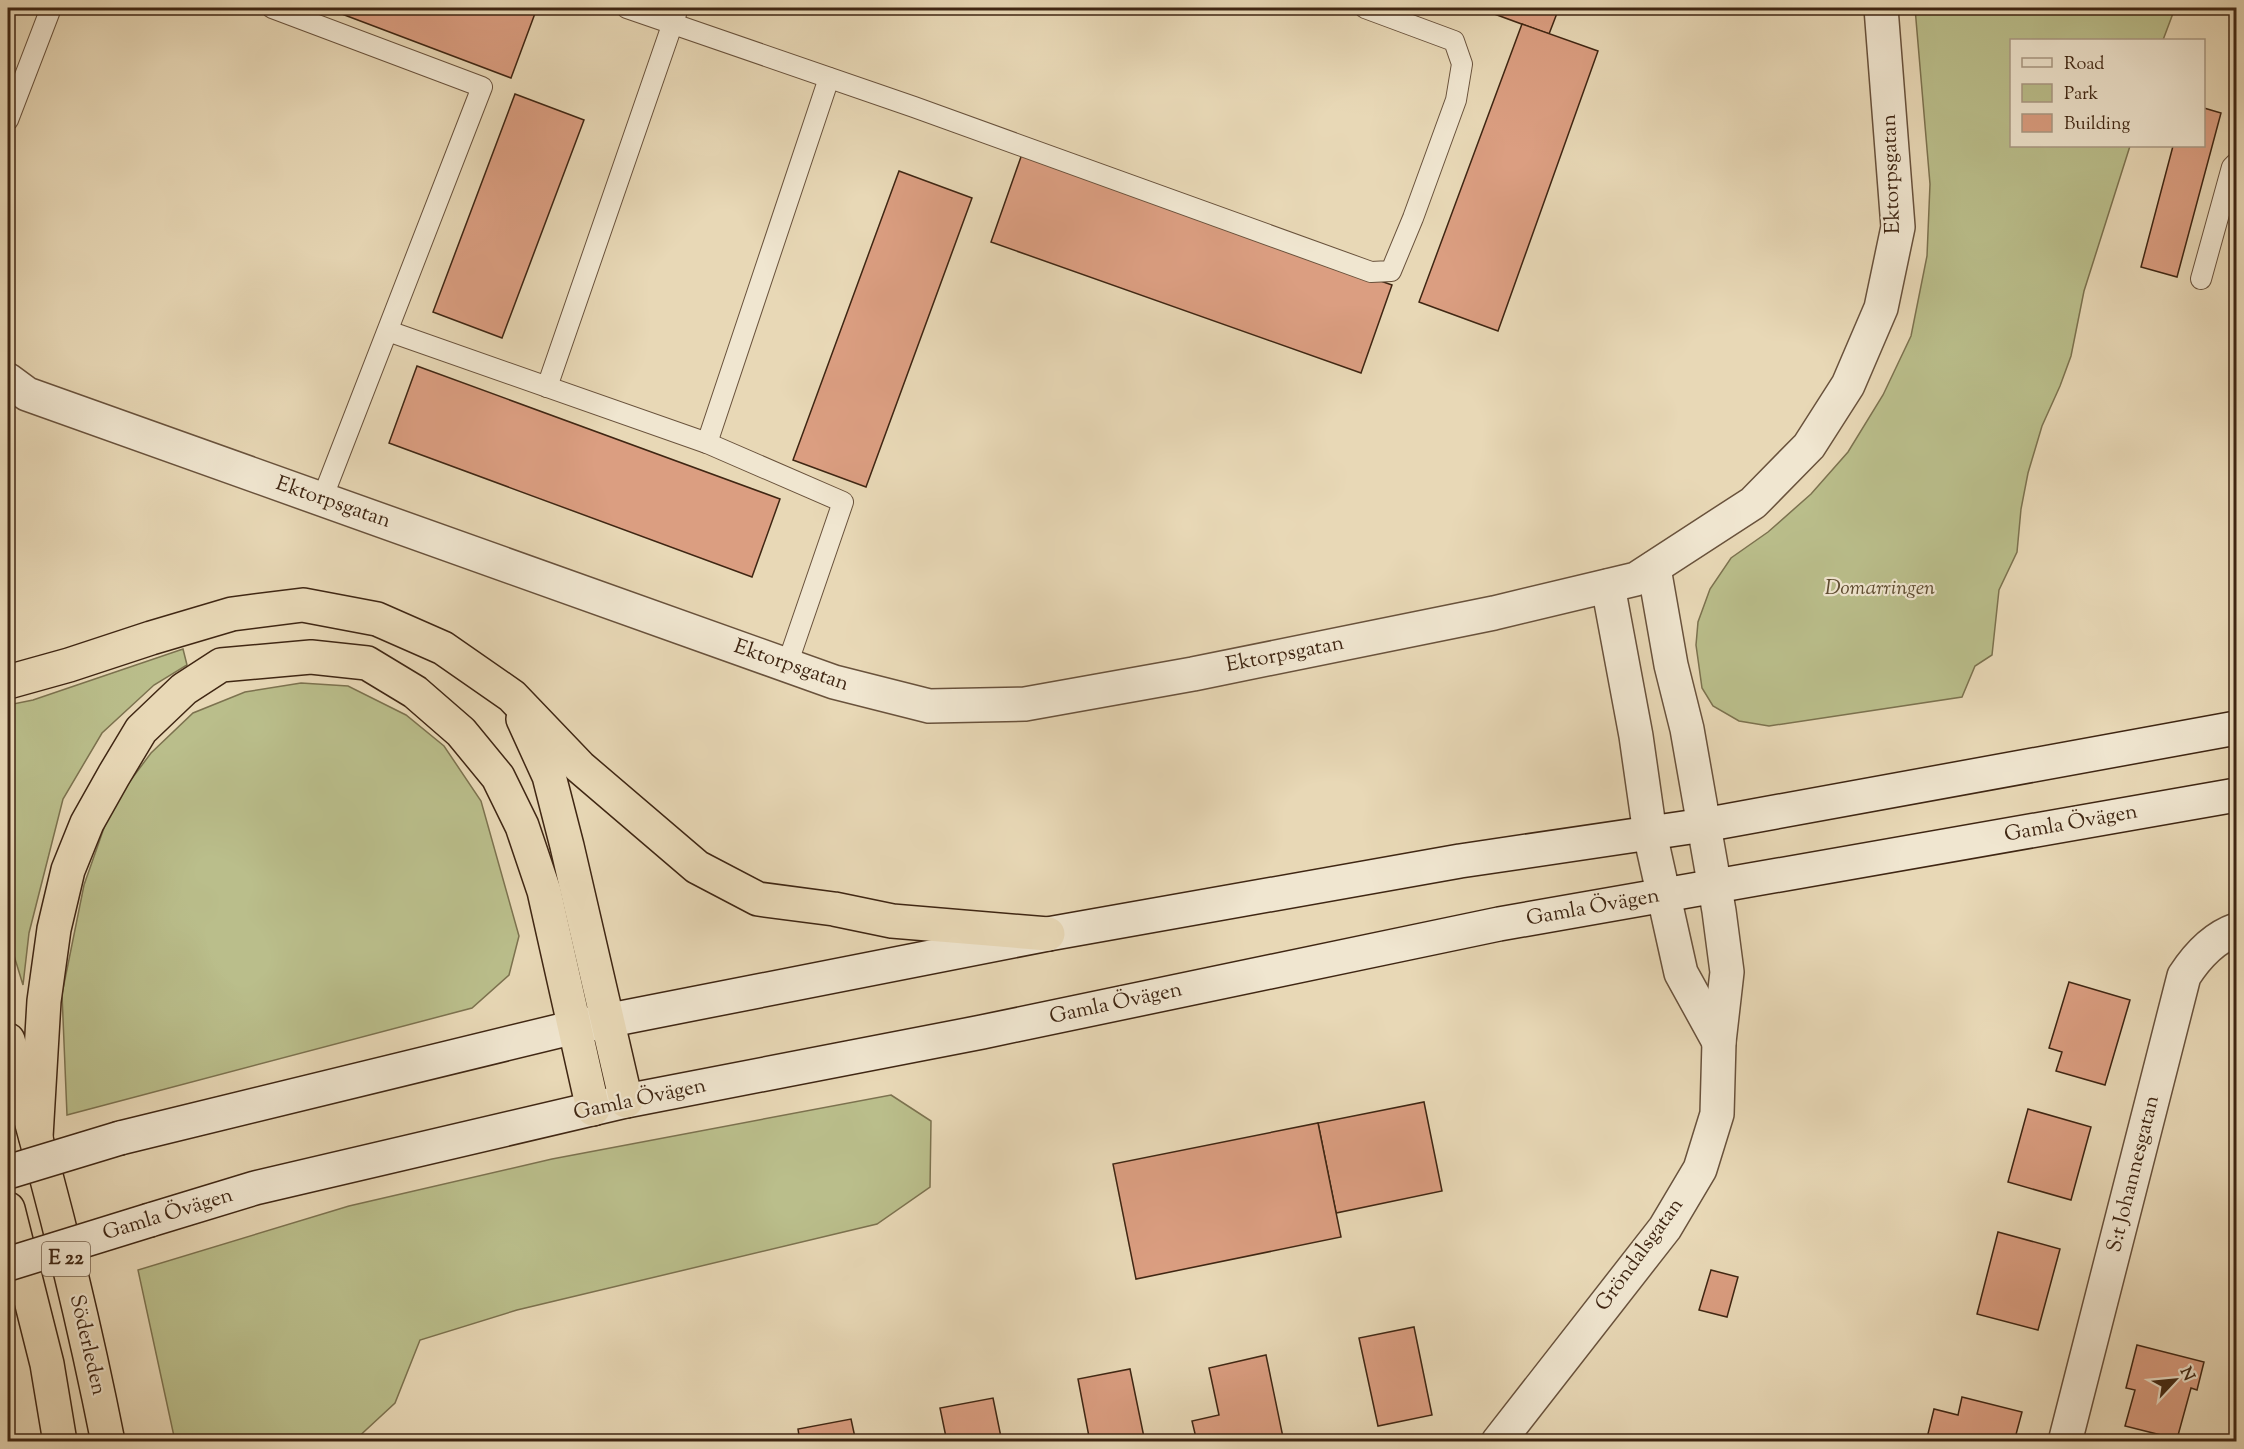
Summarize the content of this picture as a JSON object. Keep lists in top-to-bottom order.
{
  "streets": {
    "highway": ["E 22", "Söderleden"],
    "main road": [
      "Ektorpsgatan",
      "Gamla Övägen",
      "S:t Johannesgatan",
      "Gröndalsgatan"
    ]
  },
  "crossings": [
    ["Gamla Övägen", "Gröndalsgatan"]
  ],
  "parks": ["Domarringen"],
  "legend": ["Road", "Park", "Building"],
  "north": "top right"
}
